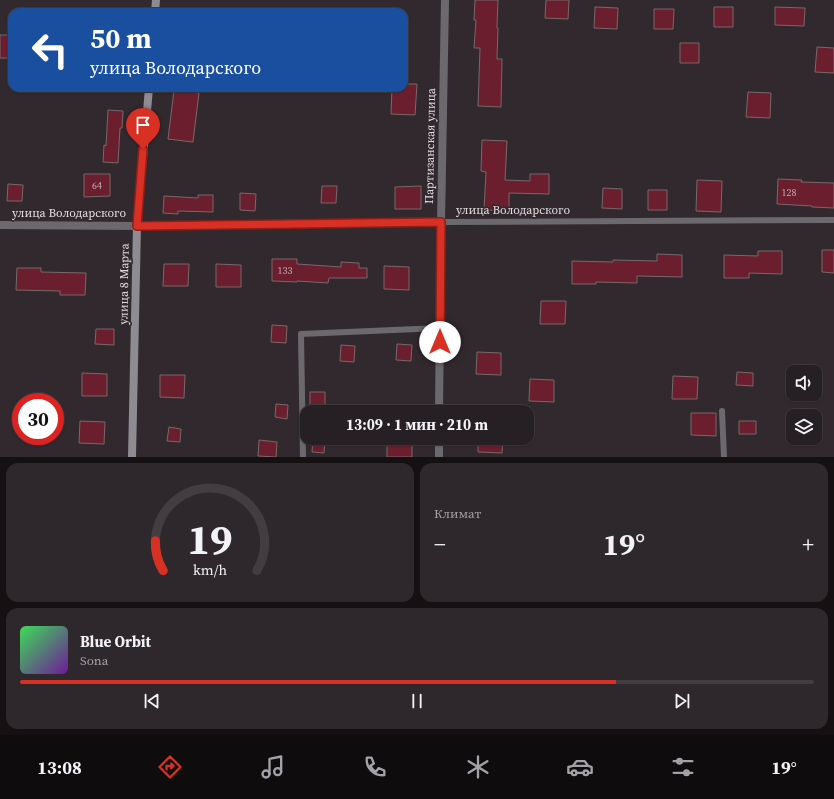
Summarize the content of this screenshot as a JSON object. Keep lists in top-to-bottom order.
{
  "streets": {
    "main road": ["улица 8 Марта"],
    "street": ["Партизанская улица", "улица Володарского"]
  },
  "crossings": [
    ["Партизанская улица", "улица Володарского"],
    ["улица Володарского", "улица 8 Марта"]
  ],
  "house_numbers": ["64", "128", "133"],
  "page": {
    "turn": ["50 m", "улица Володарского"],
    "limit": "30",
    "trip": "13:09 · 1 мин · 210 m",
    "tile": "Климат",
    "heat": ["−", "19°", "+"],
    "song": ["Blue Orbit", "Sona"],
    "tabs": ["13:08", "19°"],
    "gauge": ["19", "km/h"]
  }
}
